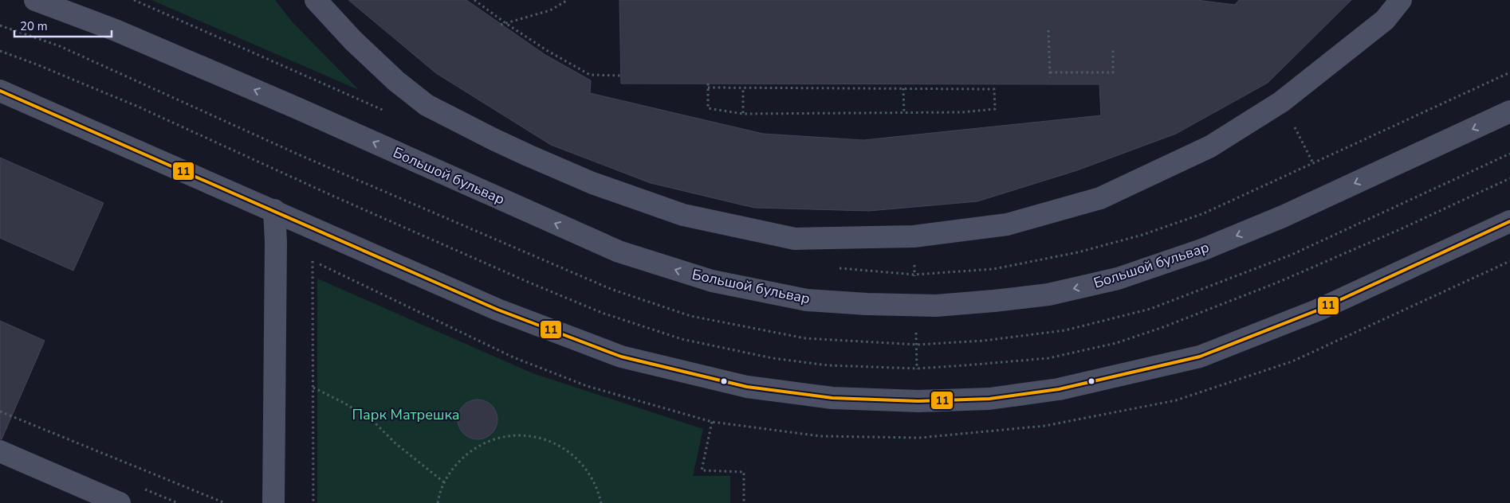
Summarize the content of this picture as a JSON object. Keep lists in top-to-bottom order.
{
  "streets": {
    "street": ["Большой бульвар"]
  },
  "parks": ["Парк Матрешка"],
  "lines": ["transit line 11"],
  "scale_bar": "20 m"
}
